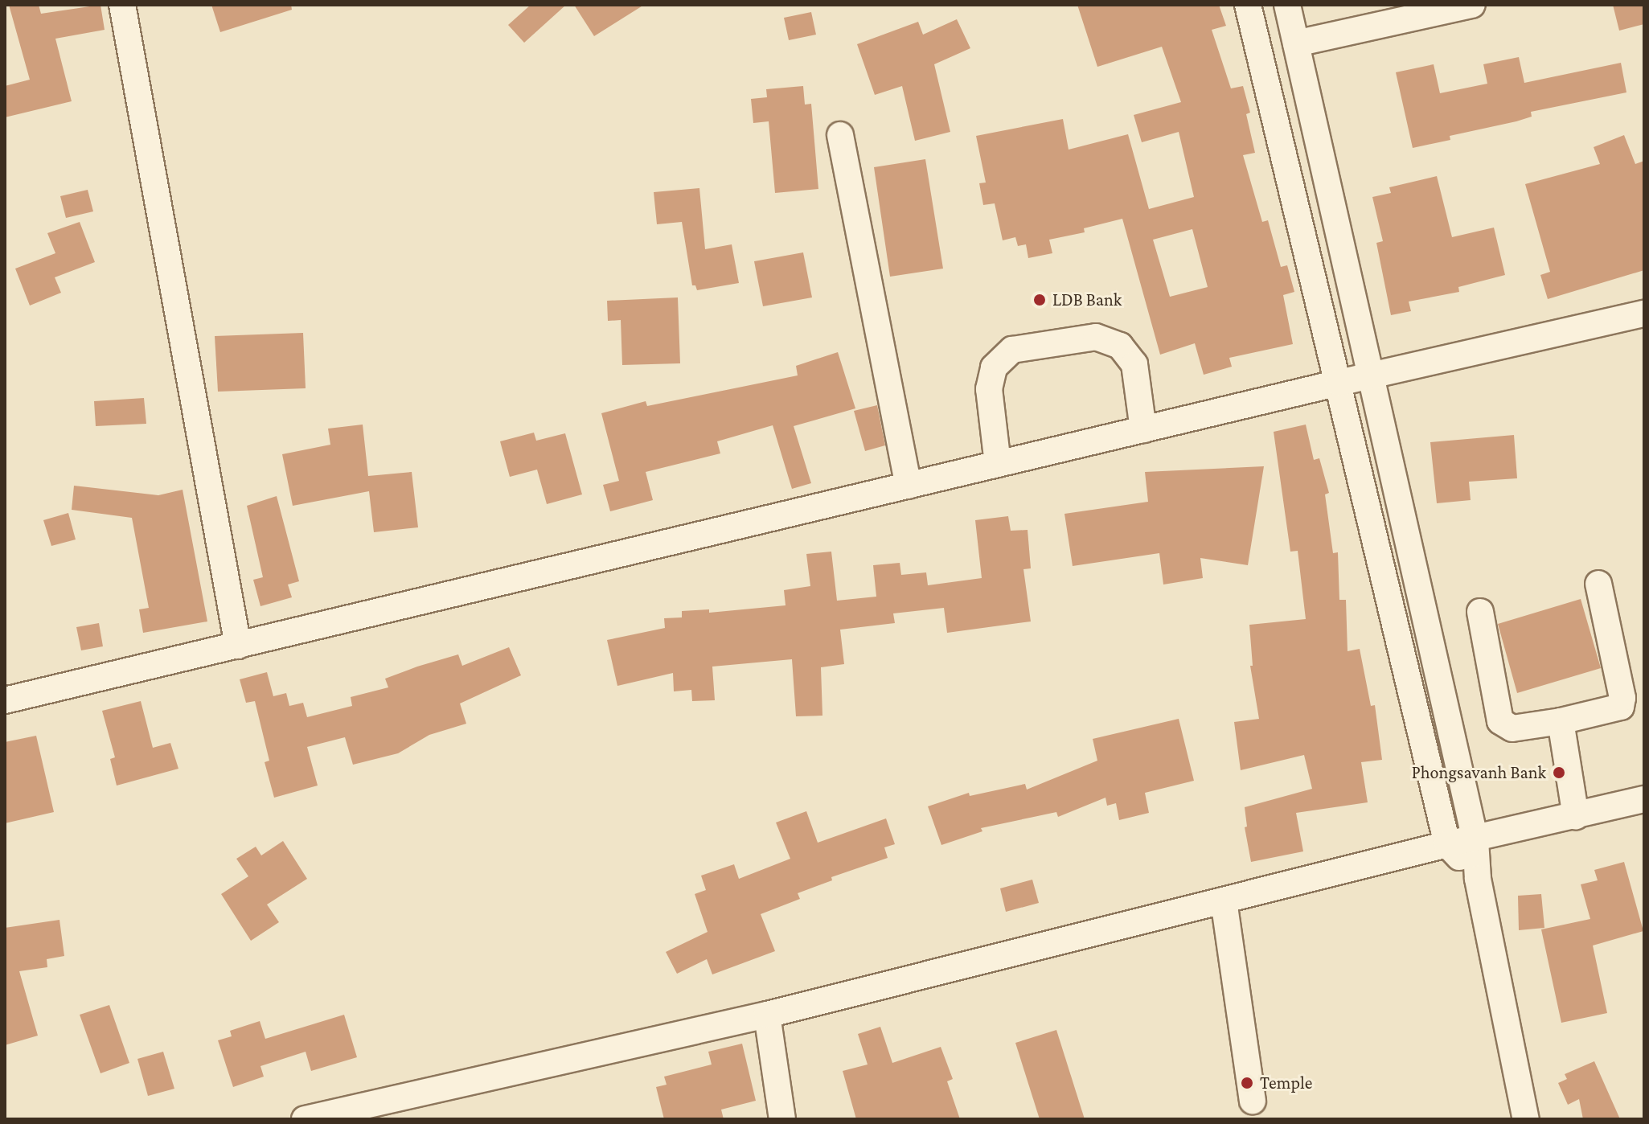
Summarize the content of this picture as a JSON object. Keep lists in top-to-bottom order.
{
  "places": ["LDB Bank", "Phongsavanh Bank", "Temple"]
}
